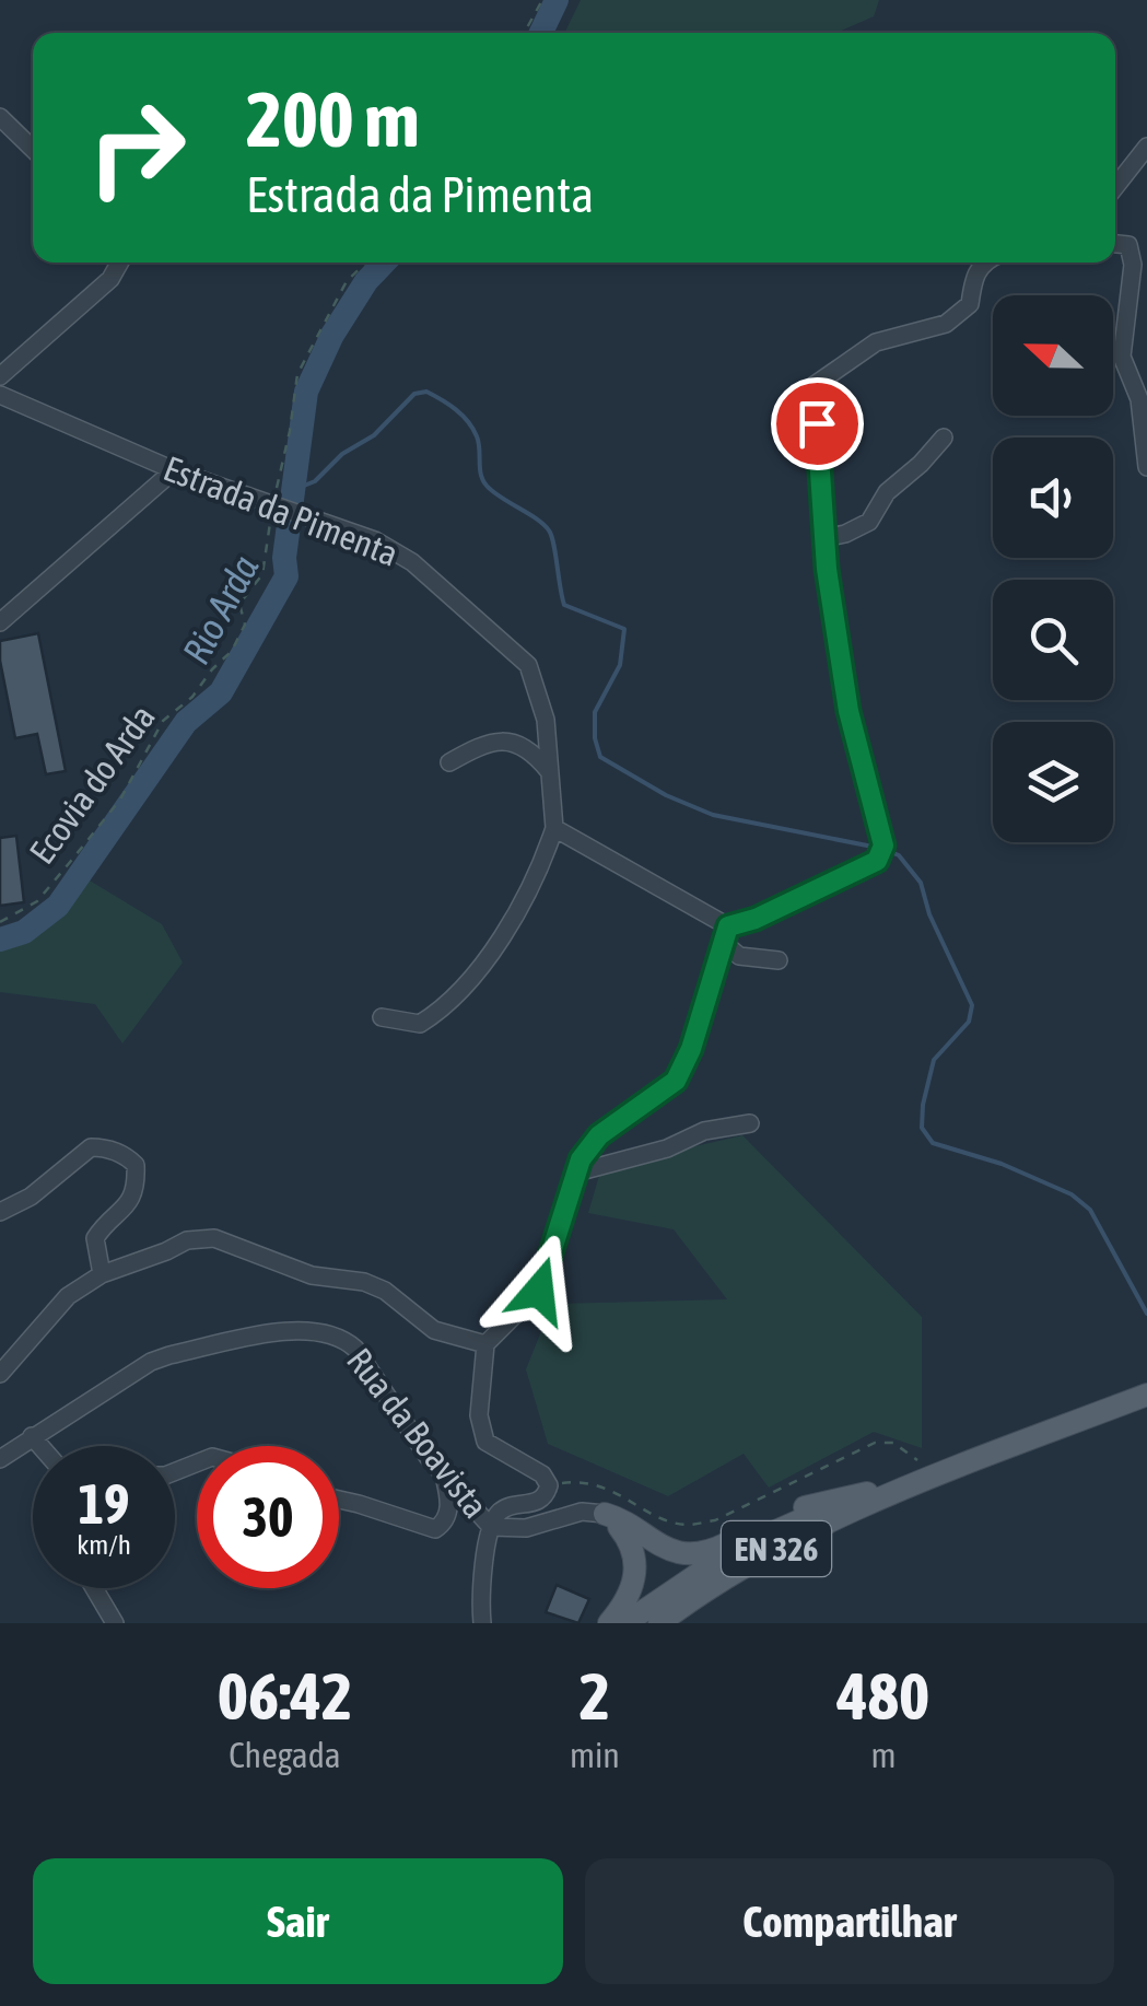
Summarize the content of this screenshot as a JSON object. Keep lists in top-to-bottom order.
{
  "streets": {
    "main road": ["EN 326"],
    "street": ["Estrada da Pimenta", "Rua da Boavista"],
    "path": ["Ecovia do Arda"]
  },
  "crossings": [
    ["Estrada da Pimenta", "Ecovia do Arda"]
  ],
  "water": ["Rio Arda"],
  "north": "left",
  "page": {
    "turn": ["200 m", "Estrada da Pimenta"],
    "speed": "19 km/h",
    "limit": "30",
    "eta": [
      "06:42",
      "Chegada",
      "2",
      "min",
      "480",
      "m"
    ],
    "buttons": ["Sair", "Compartilhar"]
  }
}
